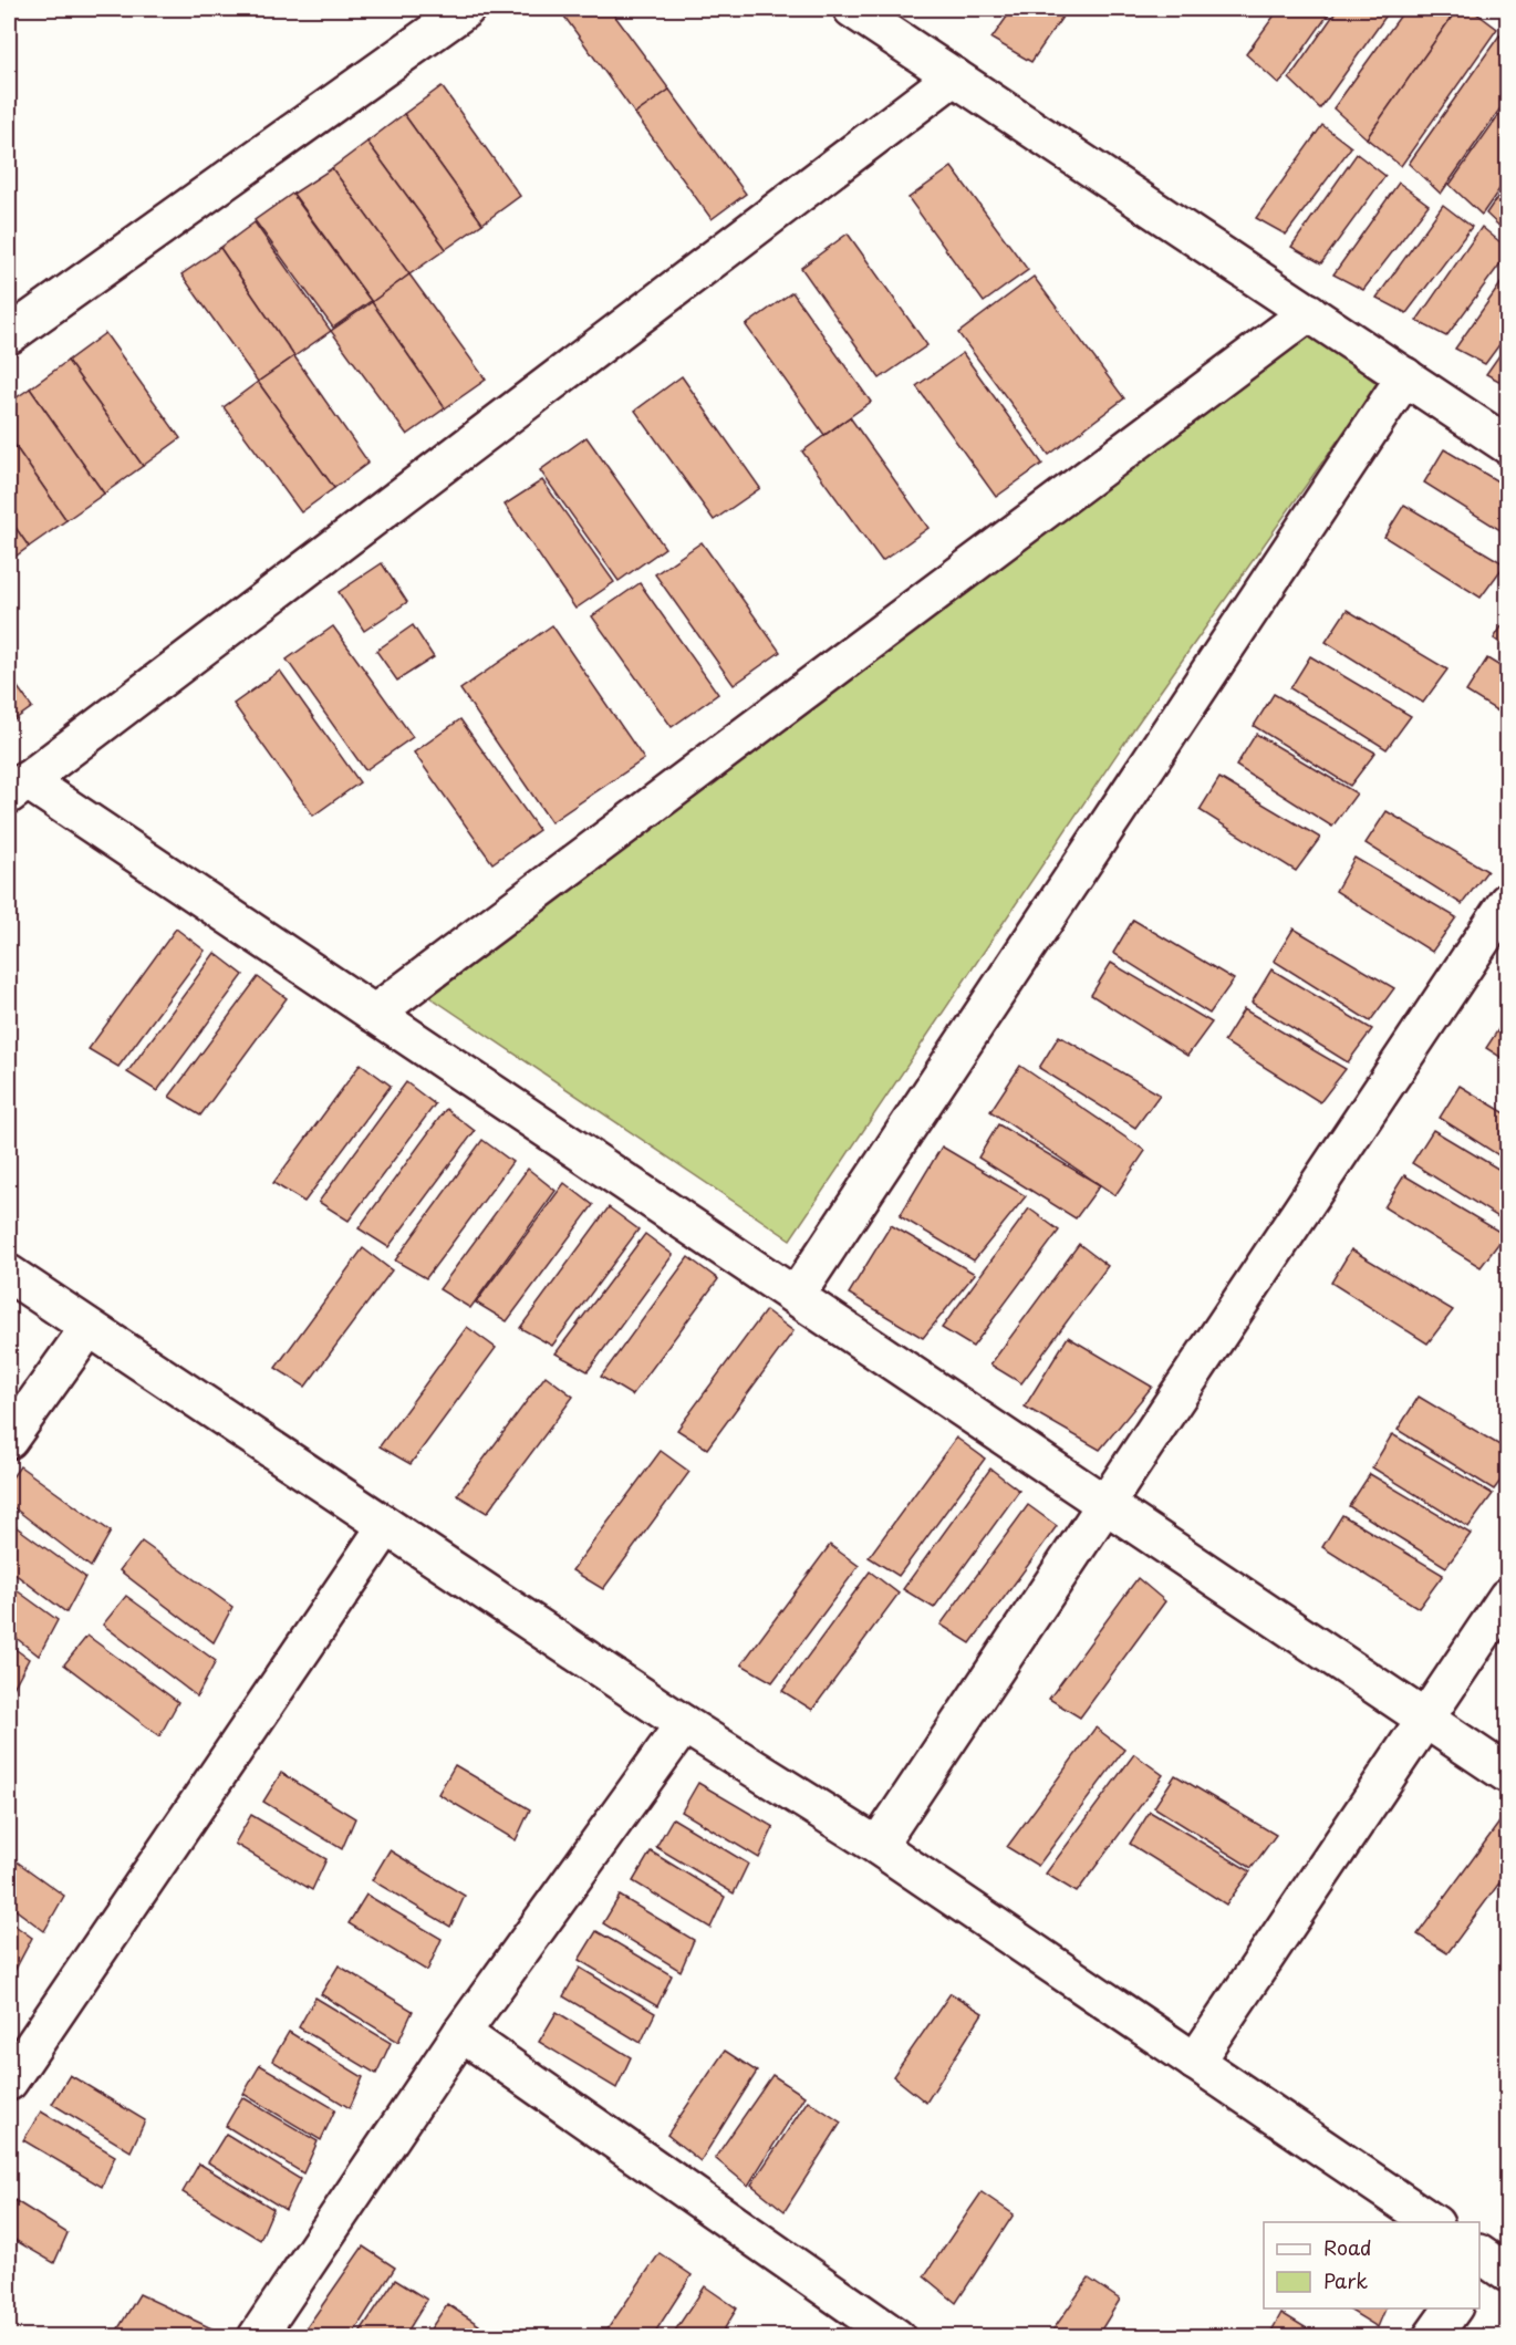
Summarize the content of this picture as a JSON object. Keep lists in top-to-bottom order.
{
  "legend": ["Road", "Park"]
}
